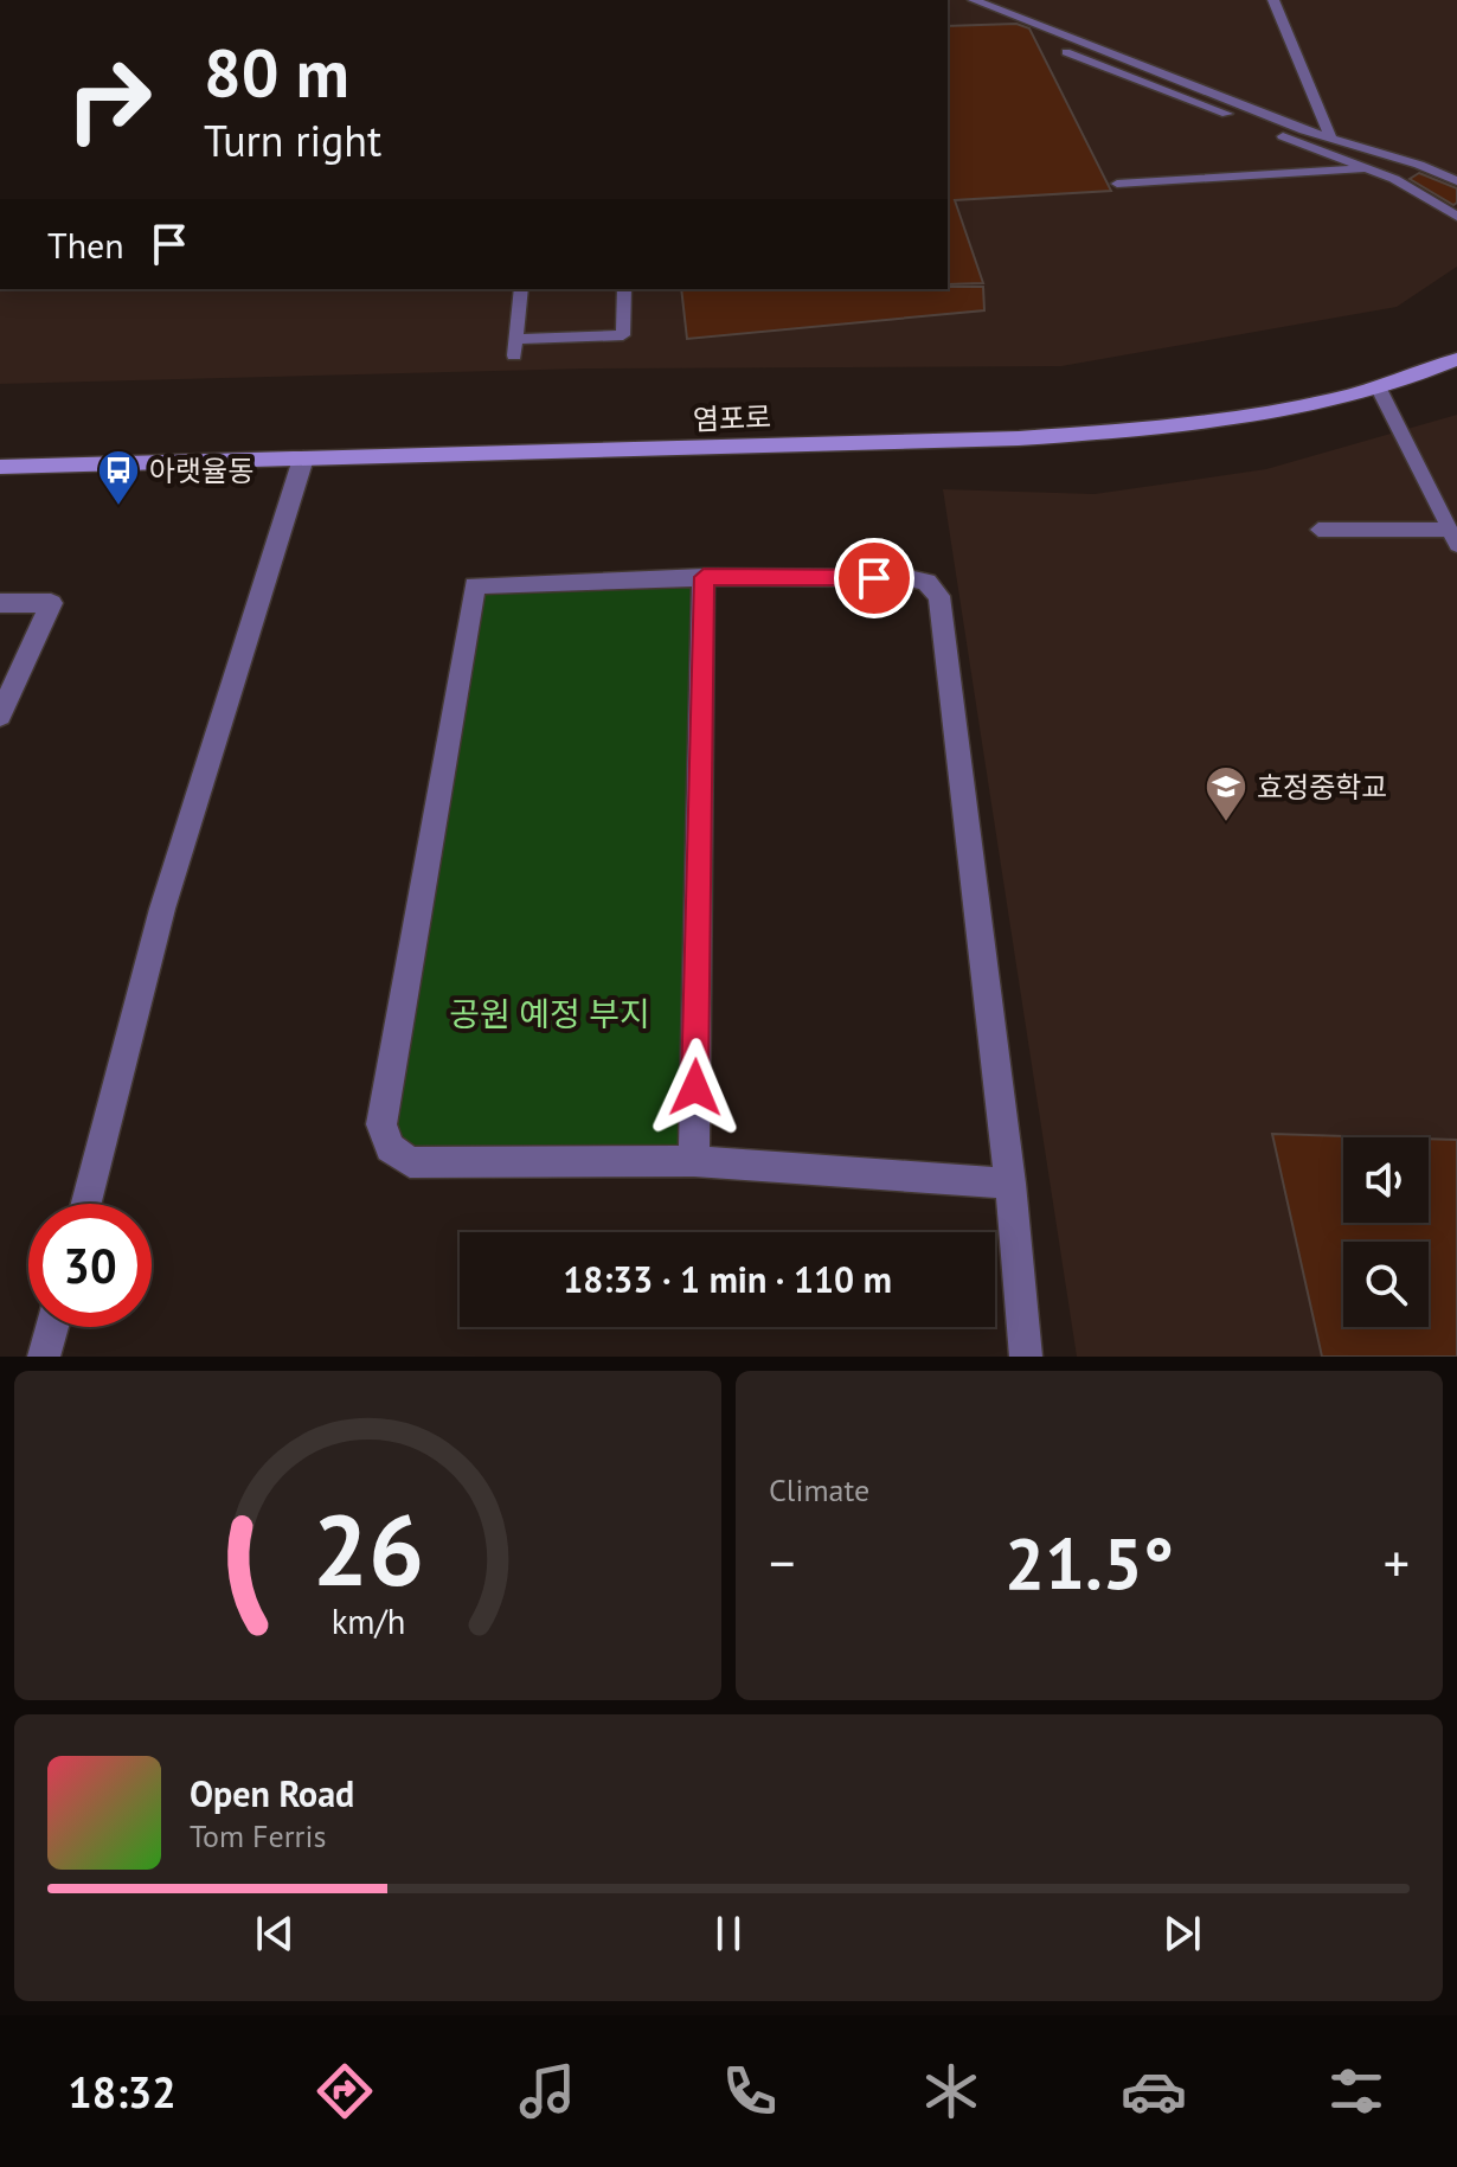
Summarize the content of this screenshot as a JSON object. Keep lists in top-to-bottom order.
{
  "streets": {
    "main road": ["염포로"]
  },
  "parks": ["공원 예정 부지"],
  "places": {
    "bus stop": ["아랫율동"],
    "school or university": ["효정중학교"]
  },
  "page": {
    "turn": ["80 m", "Turn right"],
    "then": "Then",
    "limit": "30",
    "trip": "18:33 · 1 min · 110 m",
    "tile": "Climate",
    "heat": ["−", "21.5°", "+"],
    "song": ["Open Road", "Tom Ferris"],
    "tabs": "18:32",
    "gauge": ["26", "km/h"]
  }
}
